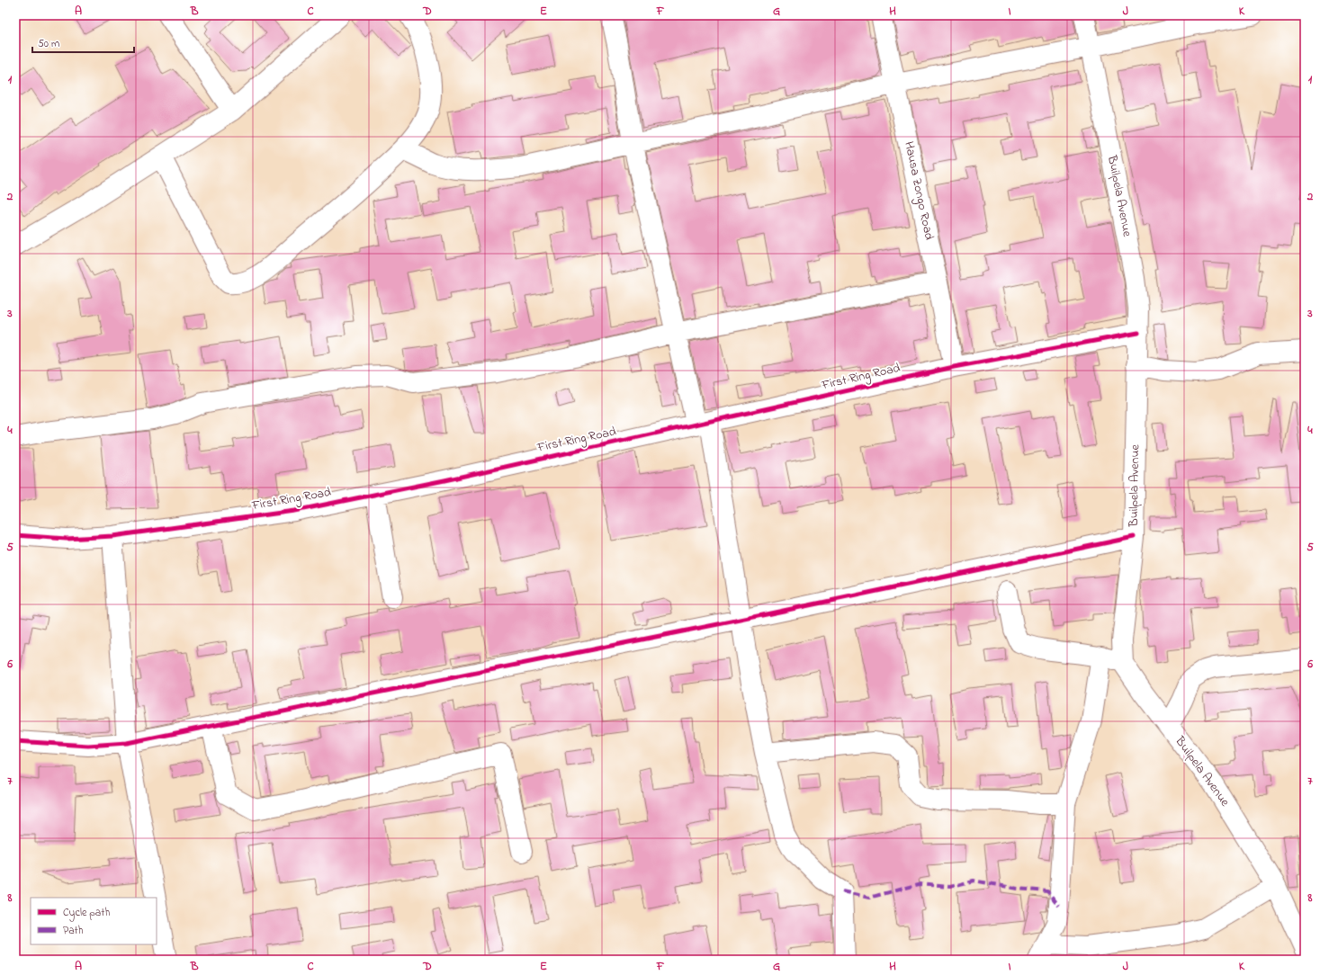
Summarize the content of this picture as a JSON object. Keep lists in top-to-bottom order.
{
  "streets": {
    "street": ["Hausa Zongo Road", "Builpela Avenue", "First Ring Road"]
  },
  "crossings": [
    ["Hausa Zongo Road", "First Ring Road"],
    ["Builpela Avenue", "First Ring Road"]
  ],
  "legend": ["Cycle path", "Path"],
  "scale_bar": "50 m",
  "grid": {
    "columns": [
      "A",
      "B",
      "C",
      "D",
      "E",
      "F",
      "G",
      "H",
      "I",
      "J",
      "K"
    ],
    "rows": [
      "1",
      "2",
      "3",
      "4",
      "5",
      "6",
      "7",
      "8"
    ]
  }
}
